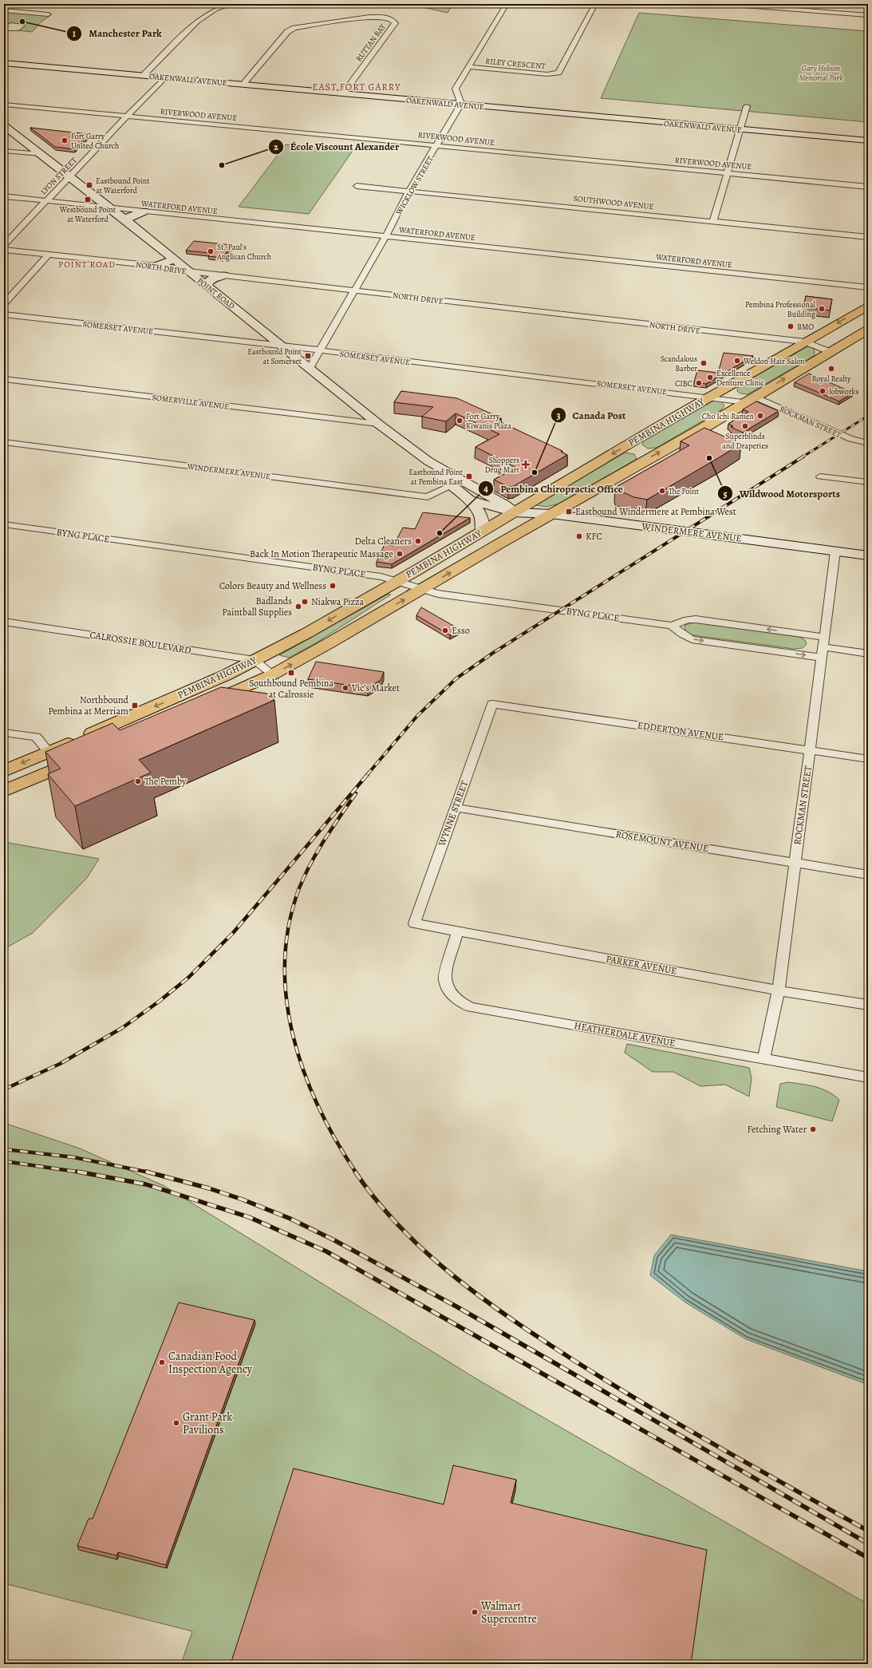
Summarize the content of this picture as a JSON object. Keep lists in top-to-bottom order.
{
  "streets": {
    "main road": ["PEMBINA HIGHWAY"],
    "street": [
      "RUTTAN BAY",
      "RILEY CRESCENT",
      "OAKENWALD AVENUE",
      "RIVERWOOD AVENUE",
      "LYON STREET",
      "WICKLOW STREET",
      "SOUTHWOOD AVENUE",
      "WATERFORD AVENUE",
      "NORTH DRIVE",
      "POINT ROAD",
      "SOMERSET AVENUE",
      "SOMERVILLE AVENUE",
      "ROCKMAN STREET",
      "WINDERMERE AVENUE",
      "BYNG PLACE",
      "CALROSSIE BOULEVARD",
      "EDDERTON AVENUE",
      "WYNNE STREET",
      "ROSEMOUNT AVENUE",
      "PARKER AVENUE",
      "HEATHERDALE AVENUE"
    ]
  },
  "crossings": [
    ["RUTTAN BAY", "OAKENWALD AVENUE"],
    ["OAKENWALD AVENUE", "LYON STREET"],
    ["OAKENWALD AVENUE", "WICKLOW STREET"],
    ["RIVERWOOD AVENUE", "LYON STREET"],
    ["RIVERWOOD AVENUE", "WICKLOW STREET"],
    ["LYON STREET", "WATERFORD AVENUE"],
    ["LYON STREET", "POINT ROAD"],
    ["WICKLOW STREET", "SOUTHWOOD AVENUE"],
    ["WICKLOW STREET", "WATERFORD AVENUE"],
    ["WICKLOW STREET", "NORTH DRIVE"],
    ["WICKLOW STREET", "POINT ROAD"],
    ["WICKLOW STREET", "SOMERSET AVENUE"],
    ["WATERFORD AVENUE", "POINT ROAD"],
    ["NORTH DRIVE", "POINT ROAD"],
    ["NORTH DRIVE", "PEMBINA HIGHWAY"],
    ["POINT ROAD", "SOMERSET AVENUE"],
    ["POINT ROAD", "SOMERVILLE AVENUE"],
    ["POINT ROAD", "PEMBINA HIGHWAY"],
    ["POINT ROAD", "WINDERMERE AVENUE"],
    ["SOMERSET AVENUE", "ROCKMAN STREET"],
    ["SOMERSET AVENUE", "PEMBINA HIGHWAY"],
    ["ROCKMAN STREET", "PEMBINA HIGHWAY"],
    ["ROCKMAN STREET", "WINDERMERE AVENUE"],
    ["ROCKMAN STREET", "BYNG PLACE"],
    ["ROCKMAN STREET", "EDDERTON AVENUE"],
    ["ROCKMAN STREET", "ROSEMOUNT AVENUE"],
    ["ROCKMAN STREET", "PARKER AVENUE"],
    ["ROCKMAN STREET", "HEATHERDALE AVENUE"],
    ["PEMBINA HIGHWAY", "WINDERMERE AVENUE"],
    ["PEMBINA HIGHWAY", "BYNG PLACE"],
    ["PEMBINA HIGHWAY", "CALROSSIE BOULEVARD"],
    ["EDDERTON AVENUE", "WYNNE STREET"],
    ["WYNNE STREET", "ROSEMOUNT AVENUE"],
    ["WYNNE STREET", "PARKER AVENUE"],
    ["PARKER AVENUE", "HEATHERDALE AVENUE"]
  ],
  "districts": ["EAST FORT GARRY", "POINT ROAD"],
  "parks": ["Gary Hobson Memorial Park"],
  "places": {
    "other": [
      "Manchester Park",
      "Fort Garry United Church",
      "École Viscount Alexander",
      "St. Paul's Anglican Church",
      "Pembina Professional Building",
      "BMO",
      "Weldon Hair Salon",
      "Scandalous Barber",
      "Royal Realty",
      "Excellence Denture Clinic",
      "CIBC",
      "Jobworks",
      "Cho Ichi Ramen",
      "Fort Garry Kiwanis Plaza",
      "Superblinds and Draperies",
      "Wildwood Motorsports",
      "Canada Post",
      "The Point",
      "Pembina Chiropractic Office",
      "KFC",
      "Delta Cleaners",
      "Back In Motion Therapeutic Massage",
      "Colors Beauty and Wellness",
      "Niakwa Pizza",
      "Badlands Paintball Supplies",
      "Esso",
      "Vic’s Market",
      "The Pemby",
      "Fetching Water",
      "Canadian Food Inspection Agency",
      "Grant Park Pavilions",
      "Walmart Supercentre"
    ],
    "transit": [
      "Eastbound Point at Waterford",
      "Westbound Point at Waterford",
      "Eastbound Point at Somerset",
      "Eastbound Point at Pembina East",
      "Eastbound Windermere at Pembina West",
      "Southbound Pembina at Calrossie",
      "Northbound Pembina at Merriam"
    ],
    "health": ["Shoppers Drug Mart"]
  }
}
